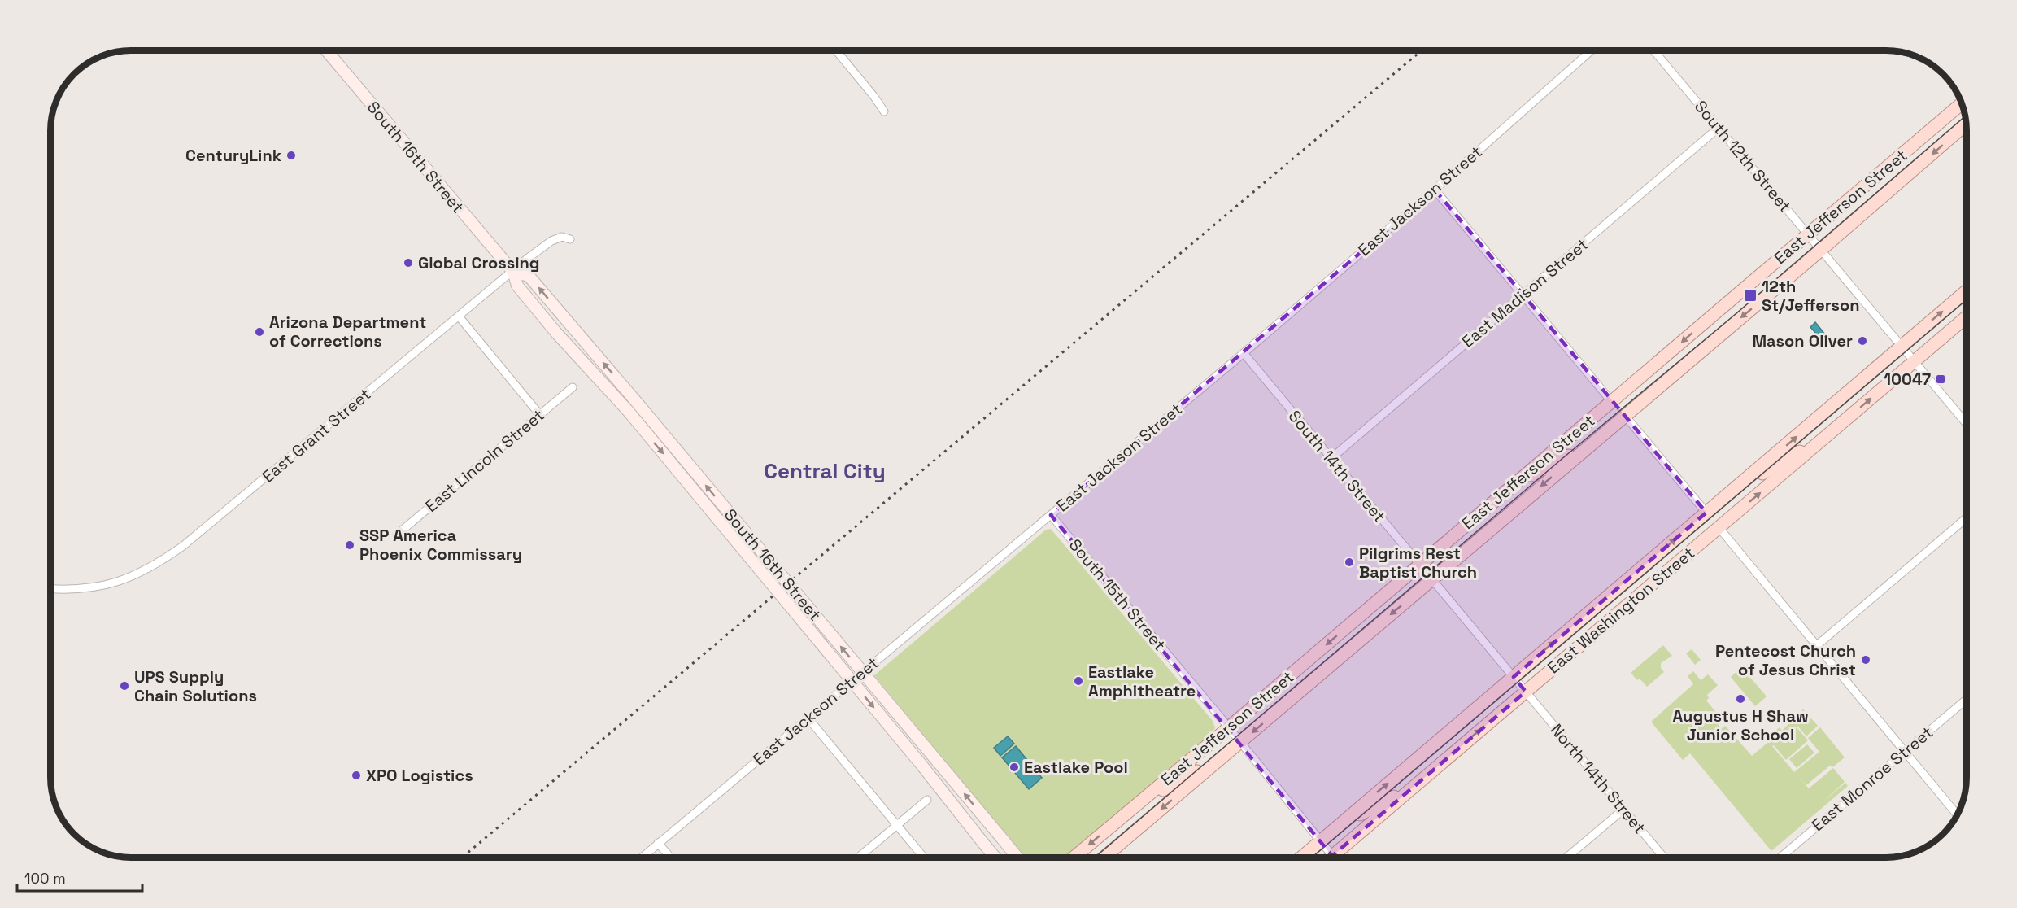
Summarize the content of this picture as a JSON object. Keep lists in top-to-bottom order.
{
  "streets": {
    "main road": ["South 16th Street", "East Jefferson Street", "East Washington Street"],
    "street": [
      "South 12th Street",
      "East Jackson Street",
      "East Madison Street",
      "East Grant Street",
      "East Lincoln Street",
      "South 14th Street",
      "South 15th Street",
      "North 14th Street",
      "East Monroe Street"
    ]
  },
  "crossings": [
    ["South 12th Street", "East Jefferson Street"],
    ["South 12th Street", "East Madison Street"],
    ["South 12th Street", "East Washington Street"],
    ["South 16th Street", "East Grant Street"],
    ["East Jackson Street", "South 14th Street"],
    ["East Jackson Street", "South 15th Street"],
    ["East Jefferson Street", "South 14th Street"],
    ["East Jefferson Street", "South 15th Street"],
    ["East Madison Street", "South 14th Street"],
    ["South 14th Street", "East Washington Street"],
    ["South 14th Street", "North 14th Street"],
    ["South 15th Street", "East Washington Street"],
    ["East Washington Street", "North 14th Street"]
  ],
  "districts": ["Central City"],
  "places": {
    "other": [
      "CenturyLink",
      "Global Crossing",
      "Arizona Department of Corrections",
      "Mason Oliver",
      "SSP America Phoenix Commissary",
      "Pilgrims Rest Baptist Church",
      "Pentecost Church of Jesus Christ",
      "Eastlake Amphitheatre",
      "UPS Supply Chain Solutions",
      "Augustus H Shaw Junior School",
      "Eastlake Pool",
      "XPO Logistics"
    ],
    "transit": ["12th St/Jefferson", "10047"]
  },
  "scale_bar": "100 m"
}
